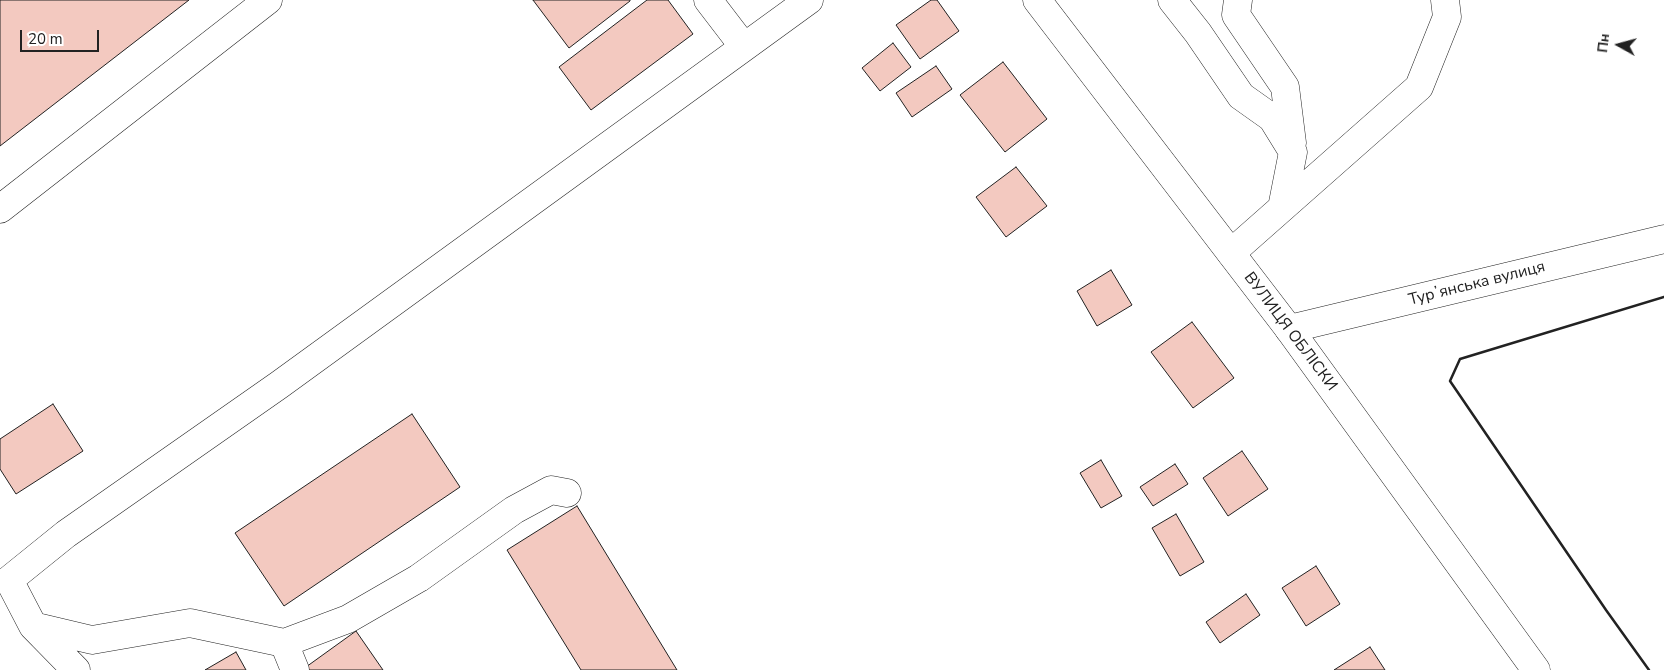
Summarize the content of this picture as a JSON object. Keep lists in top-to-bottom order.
{
  "streets": {
    "street": ["Турʼянська вулиця", "ВУЛИЦЯ ОБЛІСКИ"]
  },
  "crossings": [
    ["Турʼянська вулиця", "ВУЛИЦЯ ОБЛІСКИ"]
  ],
  "scale_bar": "20 m",
  "north": "left"
}
